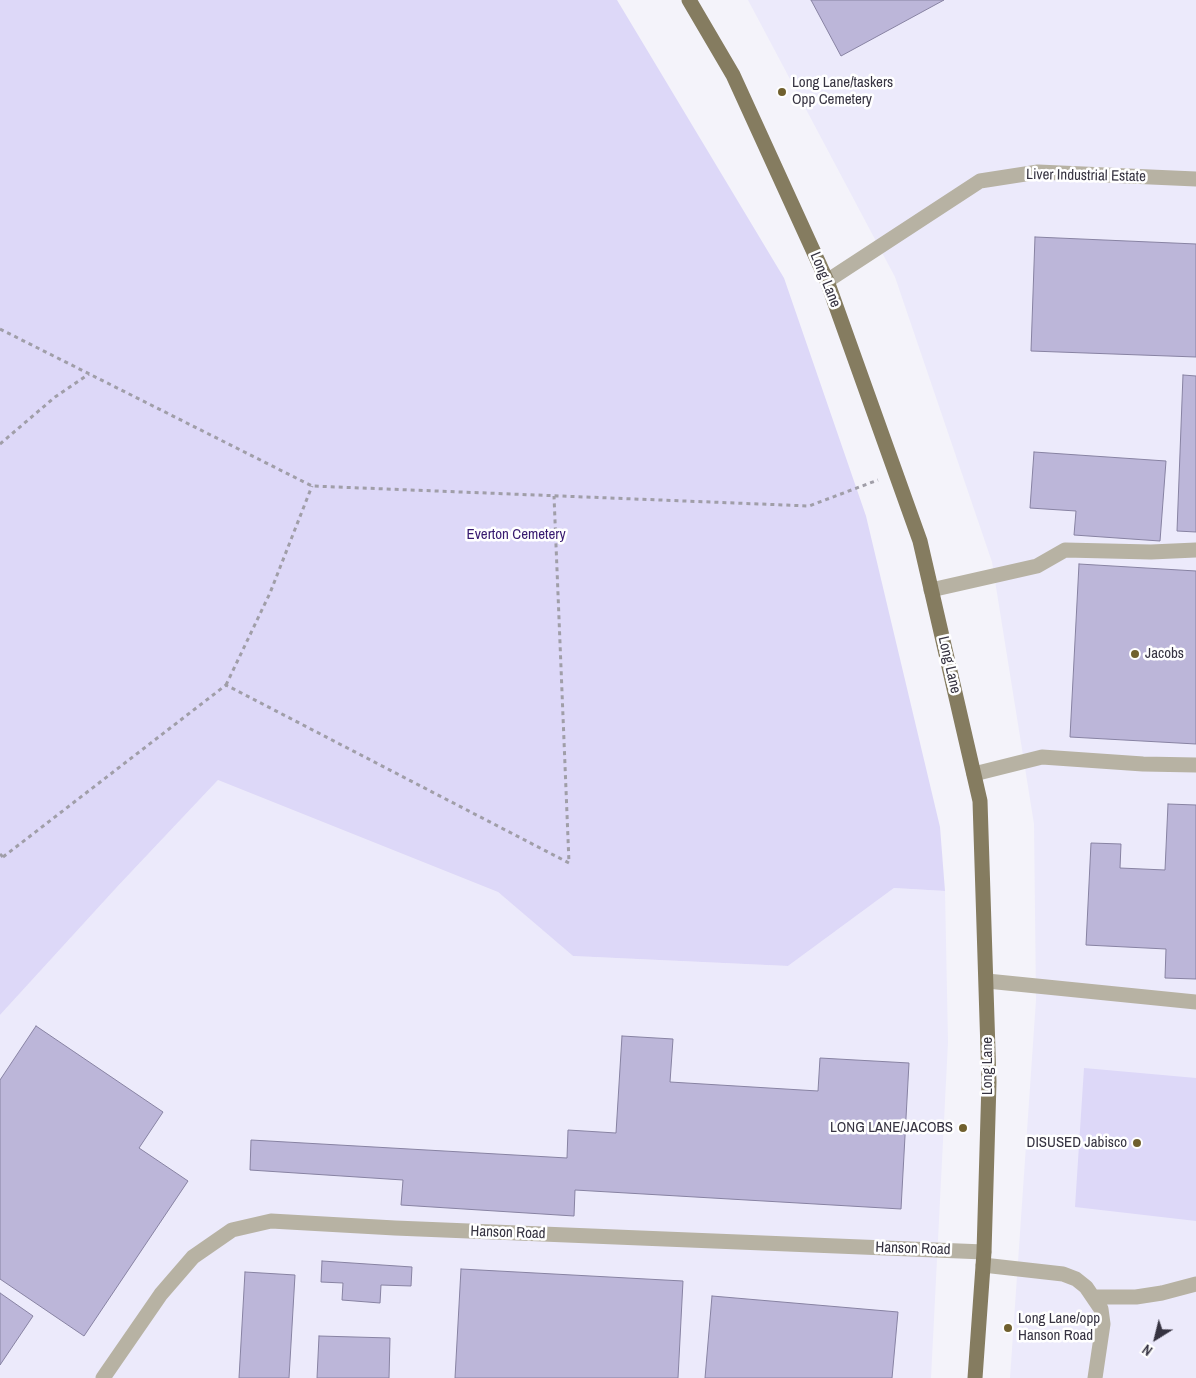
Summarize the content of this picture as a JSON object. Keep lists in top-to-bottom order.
{
  "streets": {
    "main road": ["Long Lane"],
    "street": ["Liver Industrial Estate", "Hanson Road"]
  },
  "crossings": [
    ["Liver Industrial Estate", "Long Lane"],
    ["Long Lane", "Hanson Road"]
  ],
  "parks": ["Everton Cemetery"],
  "places": [
    "Long Lane/taskers Opp Cemetery",
    "Jacobs",
    "LONG LANE/JACOBS",
    "DISUSED Jabisco",
    "Long Lane/opp Hanson Road"
  ],
  "north": "bottom left"
}
